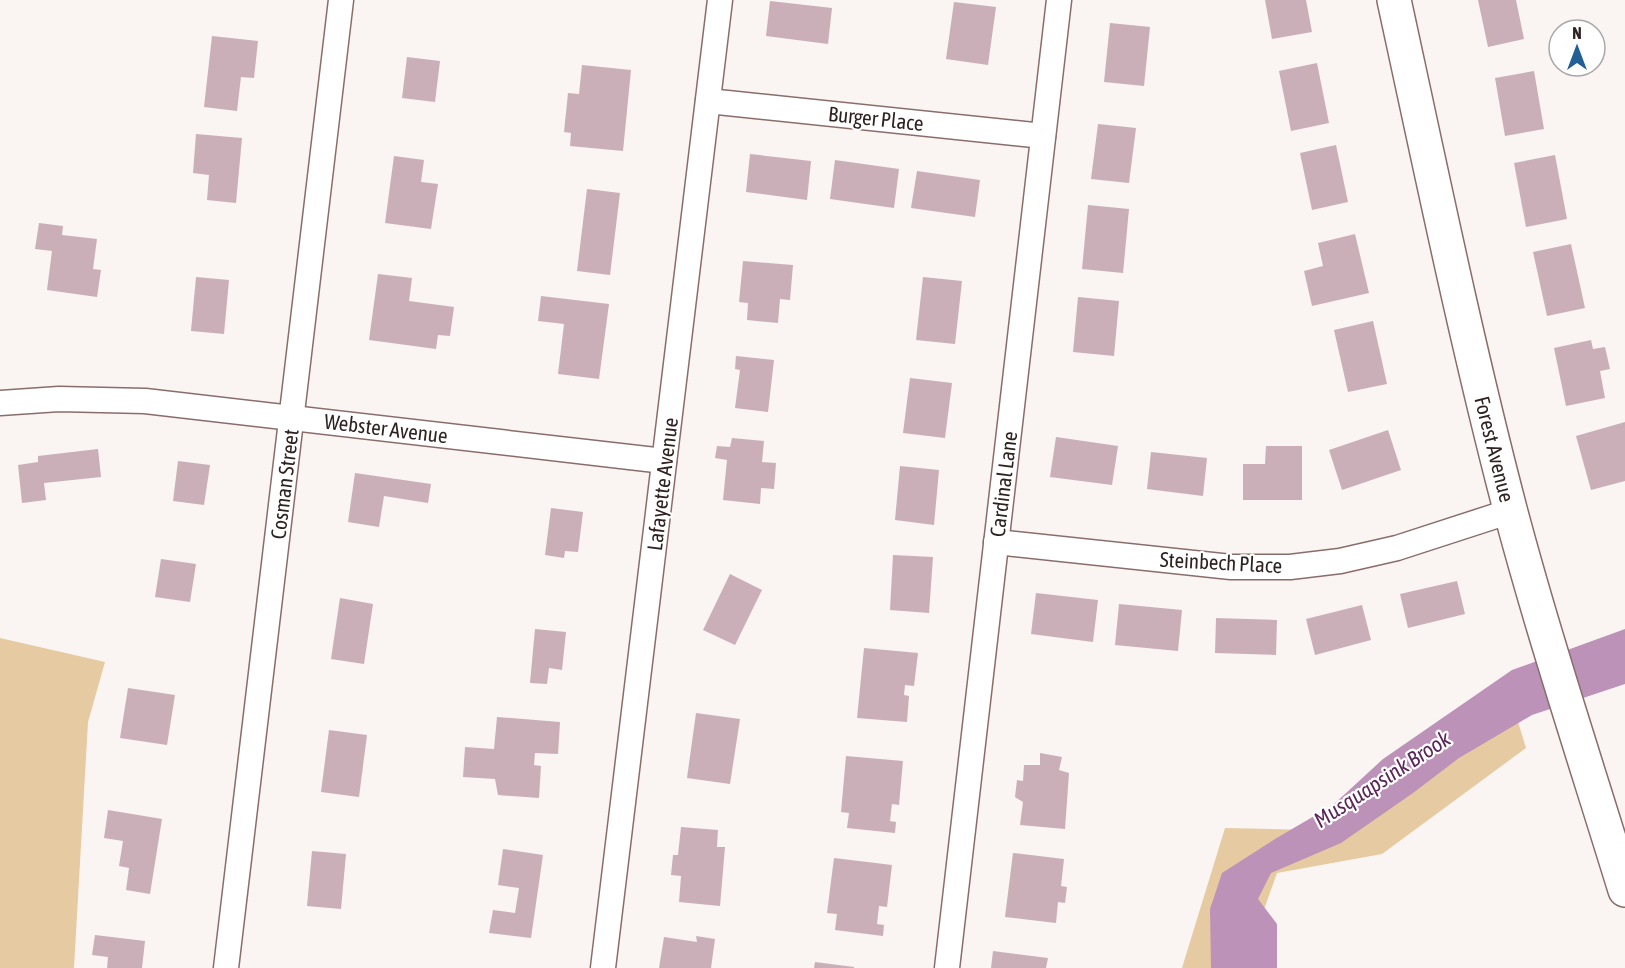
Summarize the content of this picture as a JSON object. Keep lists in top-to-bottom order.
{
  "streets": {
    "main road": ["Forest Avenue"],
    "street": [
      "Burger Place",
      "Webster Avenue",
      "Cosman Street",
      "Lafayette Avenue",
      "Cardinal Lane",
      "Steinbech Place"
    ]
  },
  "crossings": [
    ["Burger Place", "Lafayette Avenue"],
    ["Burger Place", "Cardinal Lane"],
    ["Webster Avenue", "Cosman Street"],
    ["Webster Avenue", "Lafayette Avenue"],
    ["Forest Avenue", "Steinbech Place"],
    ["Cardinal Lane", "Steinbech Place"]
  ],
  "water": ["Musquapsink Brook"],
  "north": "top"
}
